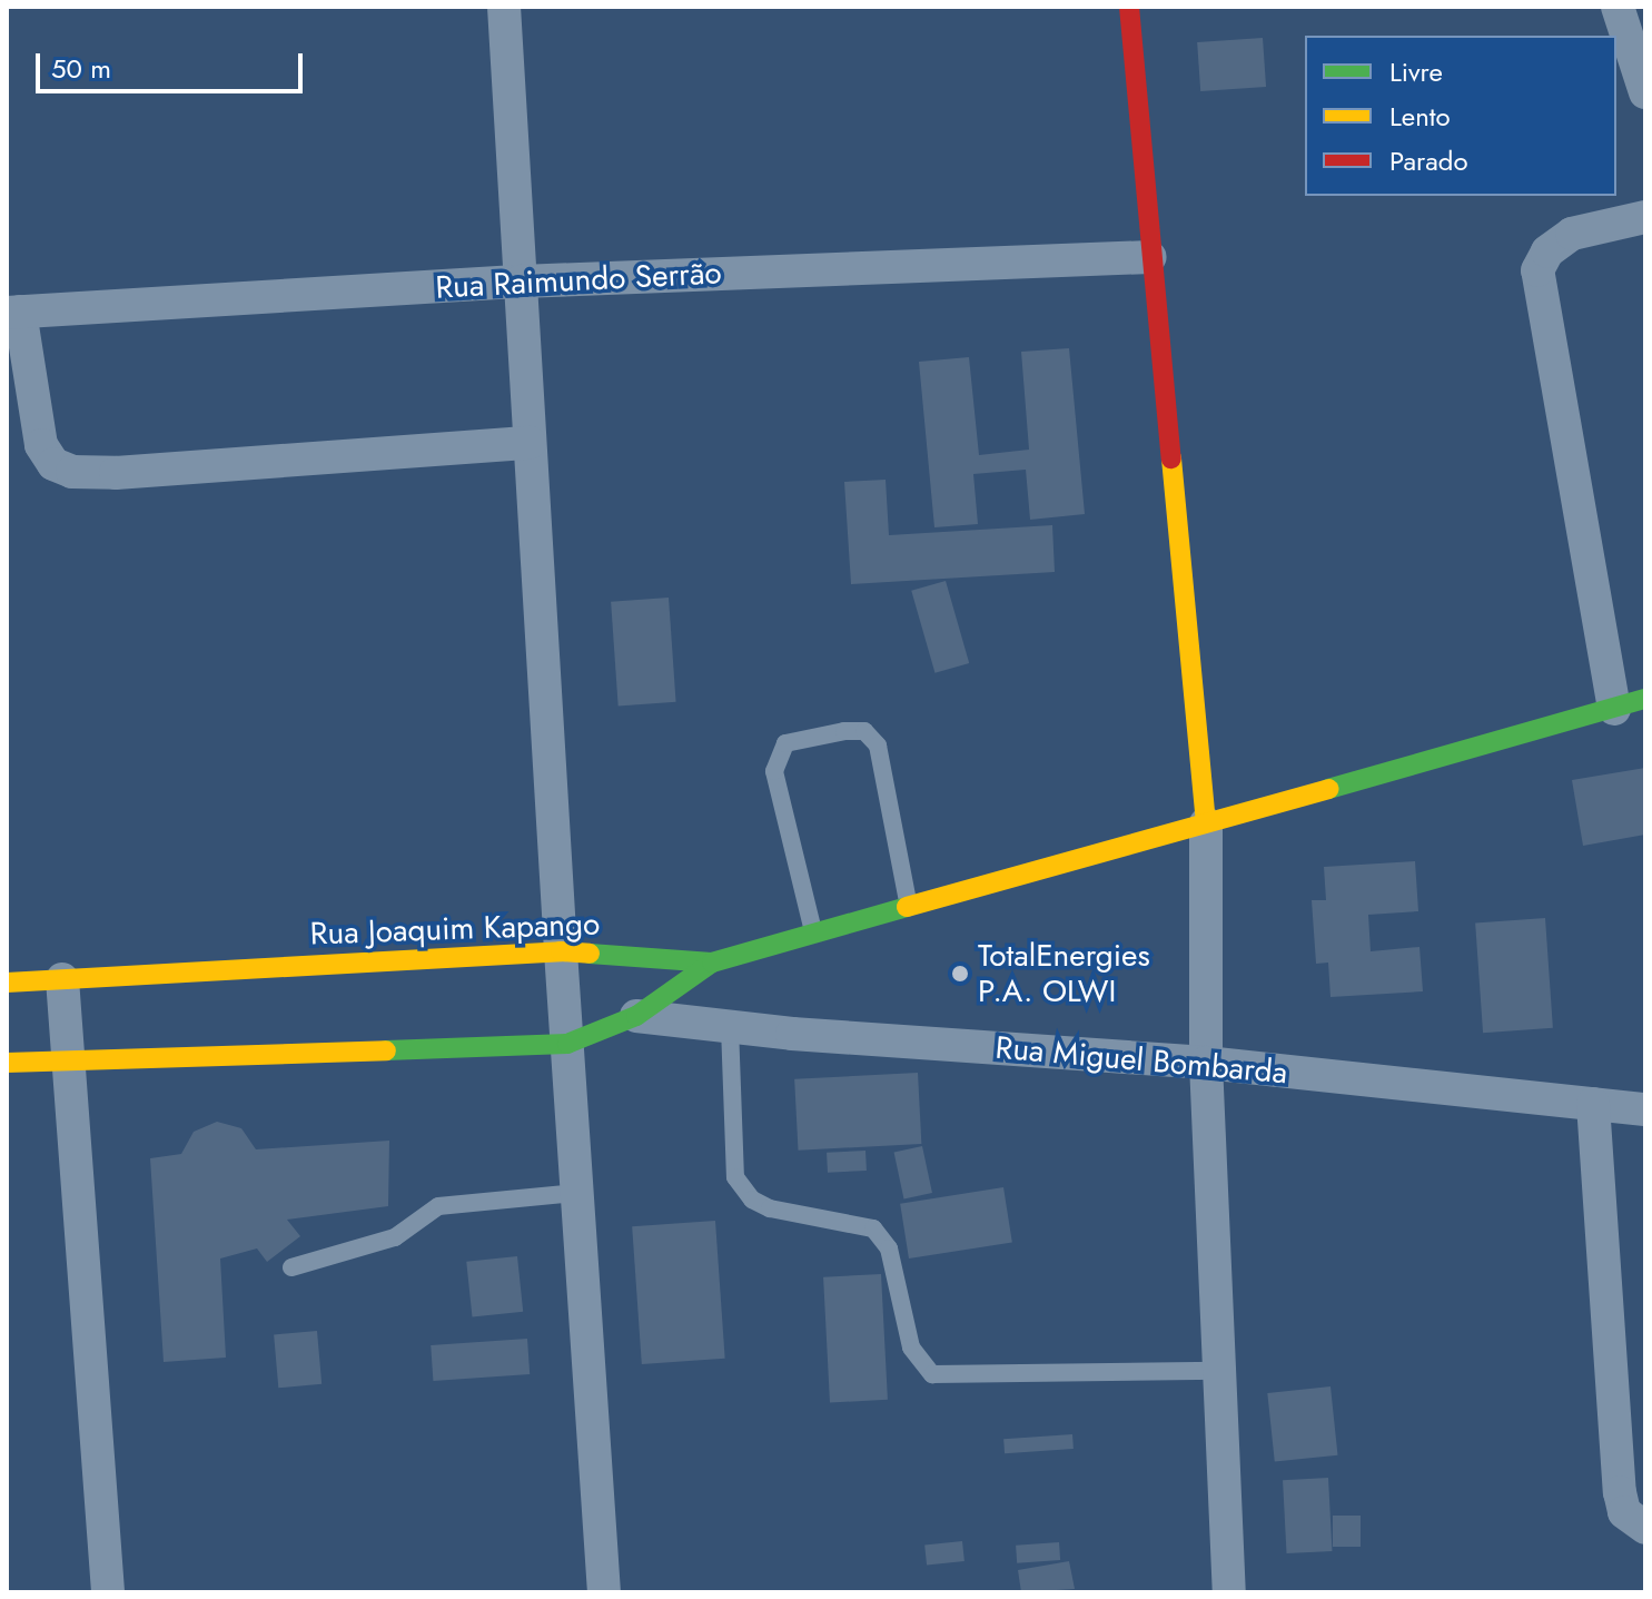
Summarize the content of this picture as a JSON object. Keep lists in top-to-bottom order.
{
  "streets": {
    "main road": ["Rua Joaquim Kapango"],
    "street": ["Rua Raimundo Serrão", "Rua Miguel Bombarda"]
  },
  "places": ["TotalEnergies P.A. OLWI"],
  "legend": ["Livre", "Lento", "Parado"],
  "scale_bar": "50 m"
}
